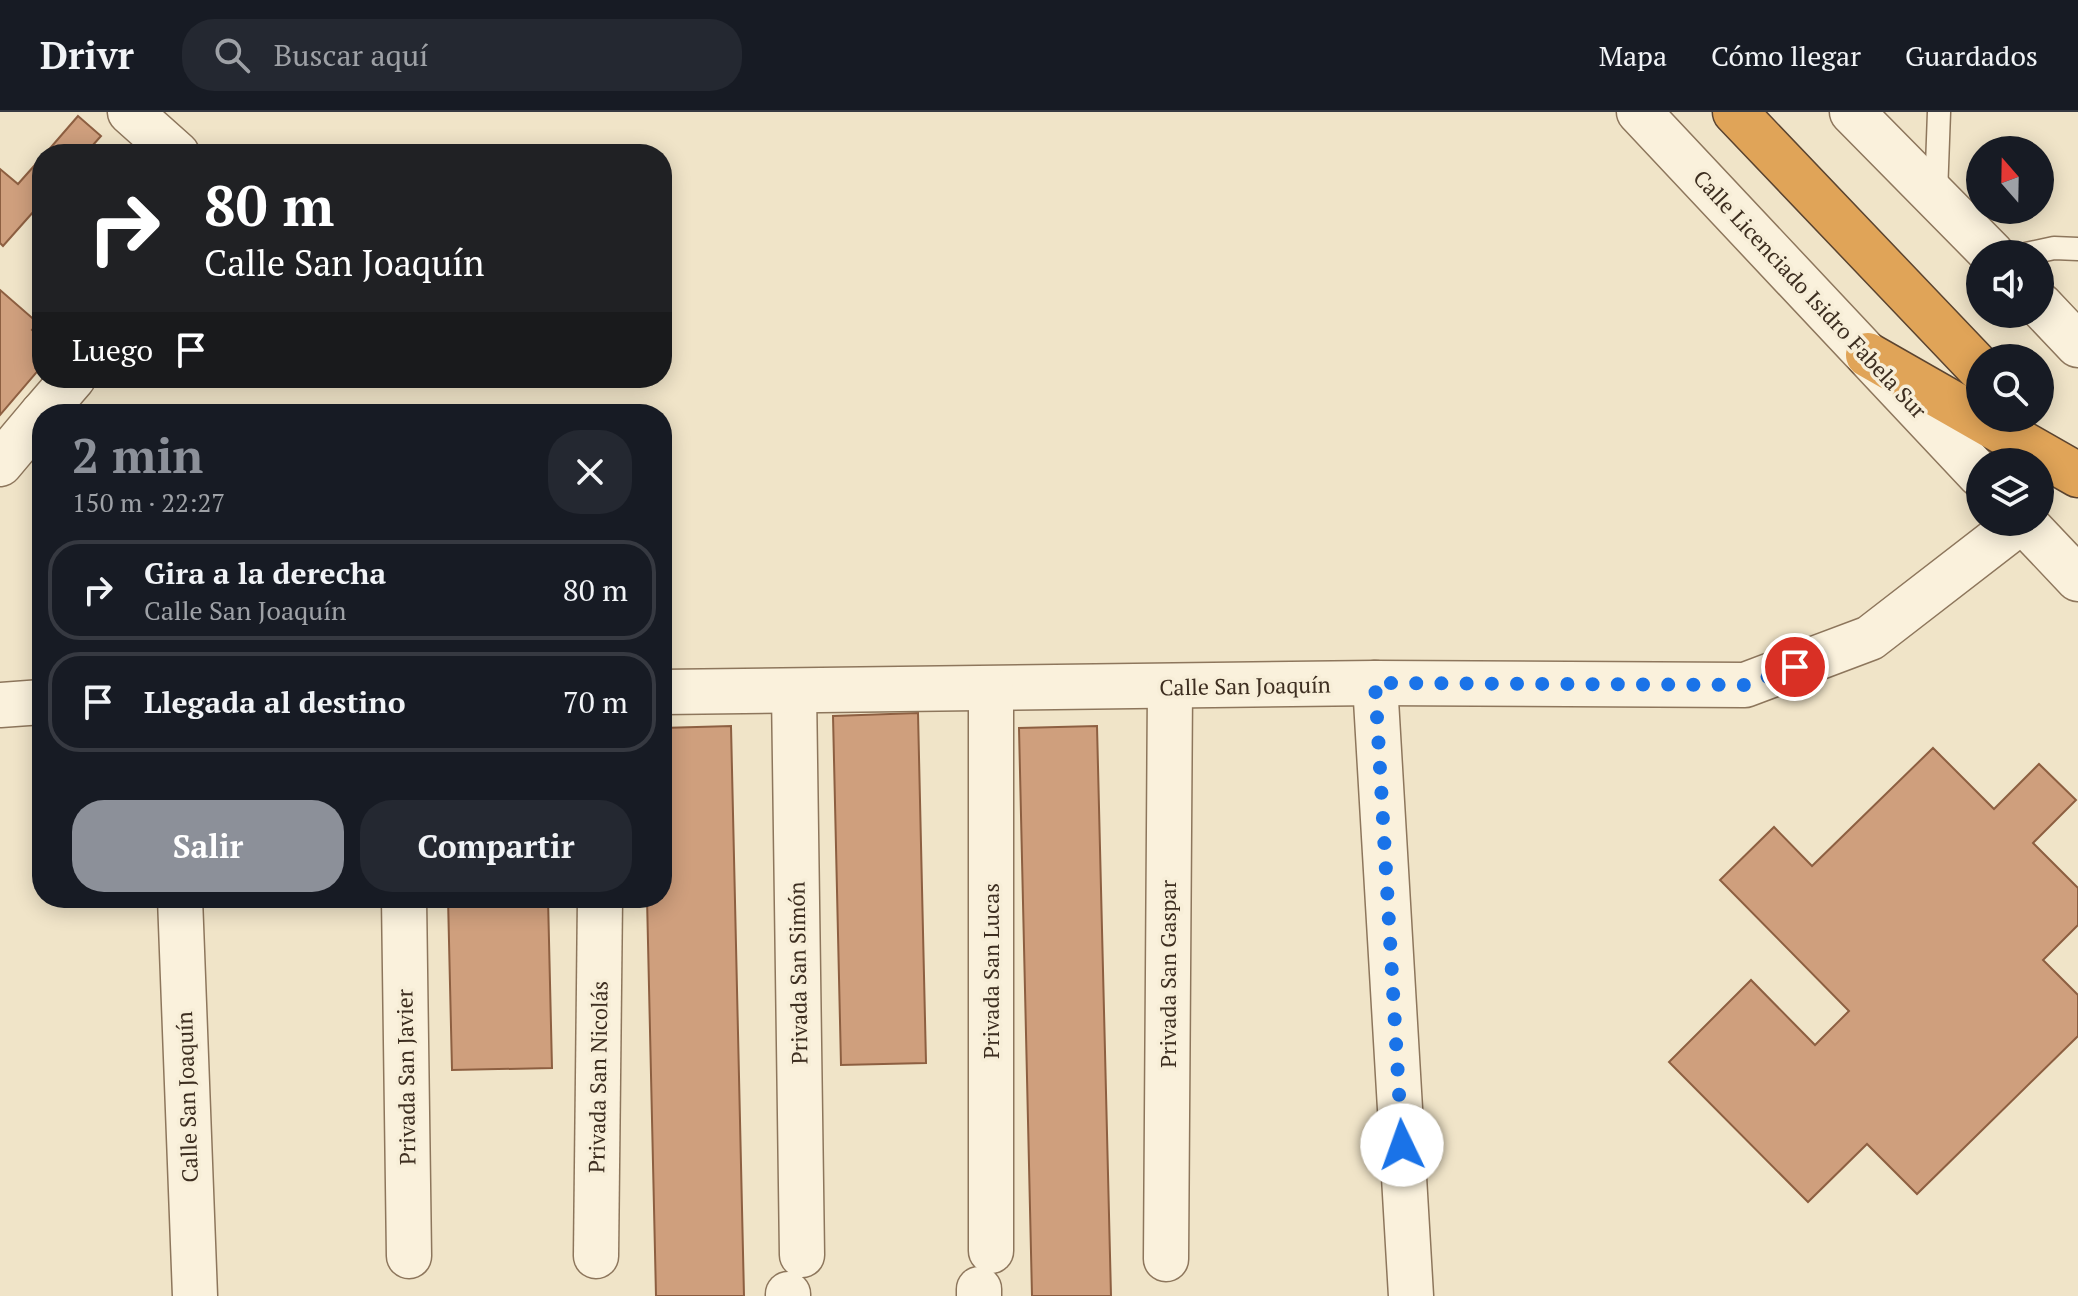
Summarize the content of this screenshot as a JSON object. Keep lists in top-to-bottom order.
{
  "streets": {
    "street": [
      "Calle Licenciado Isidro Fabela Sur",
      "Calle San Joaquín",
      "Privada San Lucas",
      "Privada San Simón",
      "Privada San Gaspar",
      "Privada San Javier",
      "Privada San Nicolás"
    ]
  },
  "crossings": [
    ["Calle San Joaquín", "Privada San Lucas"],
    ["Calle San Joaquín", "Privada San Simón"],
    ["Calle San Joaquín", "Privada San Gaspar"]
  ],
  "north": "top",
  "page": {
    "header": "Drivr",
    "search": "Buscar aquí",
    "nav": ["Mapa", "Cómo llegar", "Guardados"],
    "turn": ["80 m", "Calle San Joaquín"],
    "then": "Luego",
    "heading": ["2 min", "150 m · 22:27"],
    "list": [
      {
        "name": "Gira a la derecha",
        "note": "Calle San Joaquín",
        "value": "80 m"
      },
      {
        "name": "Llegada al destino",
        "value": "70 m"
      }
    ],
    "buttons": ["Salir", "Compartir"]
  }
}
